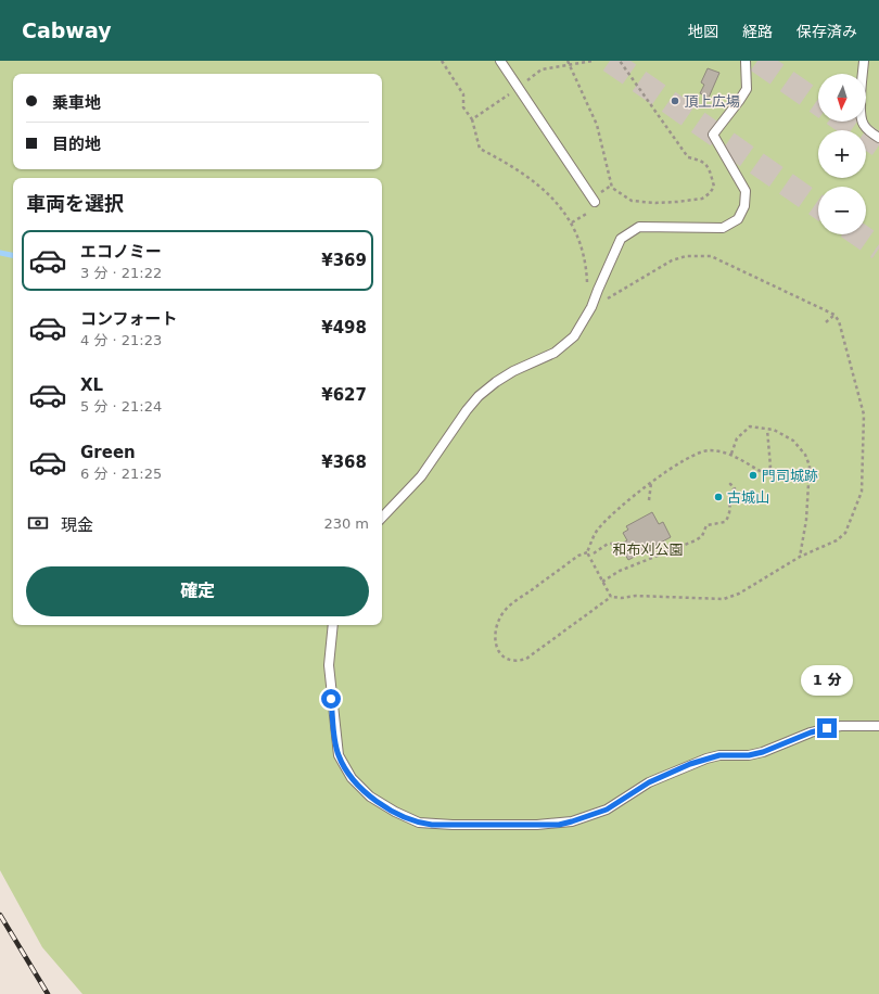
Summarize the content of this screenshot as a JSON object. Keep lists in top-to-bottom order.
{
  "parks": ["和布刈公園"],
  "places": ["頂上広場", "門司城跡", "古城山"],
  "north": "bottom",
  "page": {
    "header": "Cabway",
    "nav": ["地図", "経路", "保存済み"],
    "map_buttons": ["+", "−"],
    "banner": ["乗車地", "目的地"],
    "heading": "車両を選択",
    "list": [
      {
        "name": "エコノミー",
        "note": "3 分 · 21:22",
        "value": "¥369"
      },
      {
        "name": "コンフォート",
        "note": "4 分 · 21:23",
        "value": "¥498"
      },
      {
        "name": "XL",
        "note": "5 分 · 21:24",
        "value": "¥627"
      },
      {
        "name": "Green",
        "note": "6 分 · 21:25",
        "value": "¥368"
      }
    ],
    "pay": ["現金", "230 m"],
    "buttons": "確定",
    "bubble": "1 分"
  }
}
